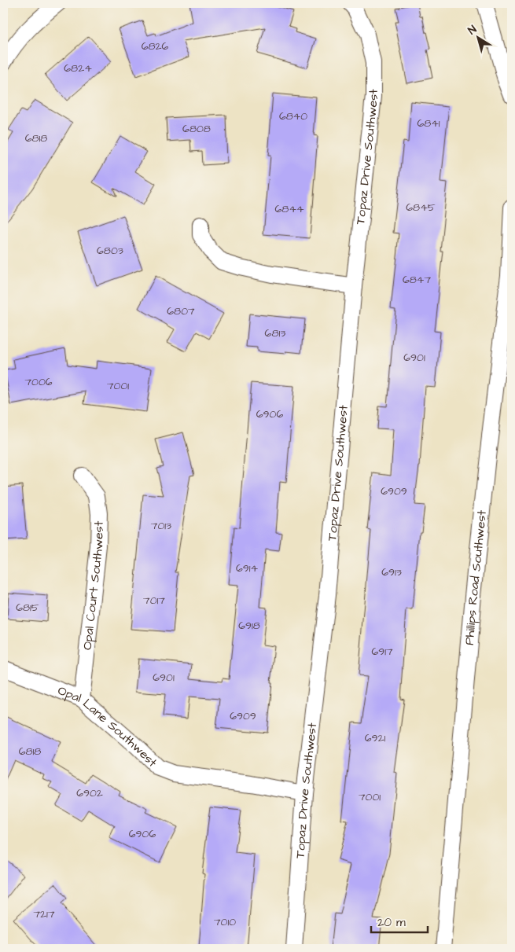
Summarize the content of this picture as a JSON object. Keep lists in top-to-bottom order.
{
  "streets": {
    "street": [
      "Topaz Drive Southwest",
      "Phillips Road Southwest",
      "Opal Court Southwest",
      "Opal Lane Southwest"
    ]
  },
  "crossings": [
    ["Topaz Drive Southwest", "Opal Lane Southwest"],
    ["Opal Court Southwest", "Opal Lane Southwest"]
  ],
  "house_numbers": [
    "6826",
    "6824",
    "6840",
    "6841",
    "6808",
    "6818",
    "6845",
    "6844",
    "6803",
    "6847",
    "6807",
    "6813",
    "6901",
    "7006",
    "7001",
    "6906",
    "6909",
    "7013",
    "6914",
    "6913",
    "7017",
    "6815",
    "6918",
    "6917",
    "6901",
    "6909",
    "6921",
    "6818",
    "6902",
    "7001",
    "6906",
    "7217",
    "7010"
  ],
  "scale_bar": "20 m",
  "north": "top left"
}
